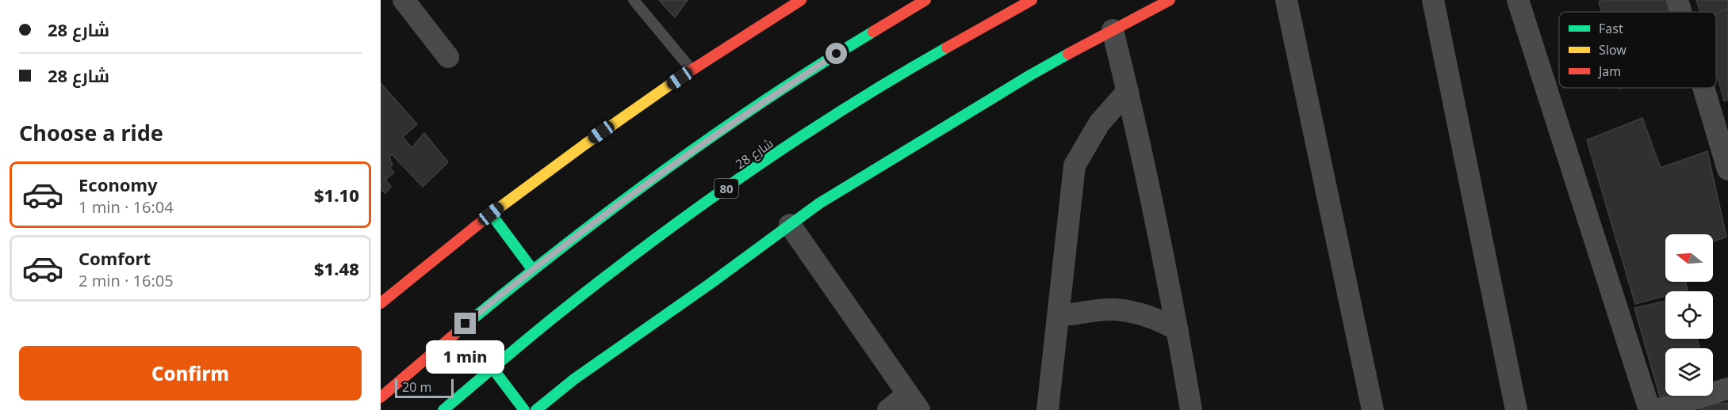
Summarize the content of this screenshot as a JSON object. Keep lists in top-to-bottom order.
{
  "streets": {
    "main road": ["شارع 28", "80"]
  },
  "legend": ["Fast", "Slow", "Jam"],
  "scale_bar": "20 m",
  "north": "left",
  "page": {
    "banner": ["شارع 28", "شارع 28"],
    "heading": "Choose a ride",
    "list": [
      {
        "name": "Economy",
        "note": "1 min · 16:04",
        "value": "$1.10"
      },
      {
        "name": "Comfort",
        "note": "2 min · 16:05",
        "value": "$1.48"
      }
    ],
    "buttons": "Confirm",
    "bubble": "1 min",
    "scale": "20 m"
  }
}
